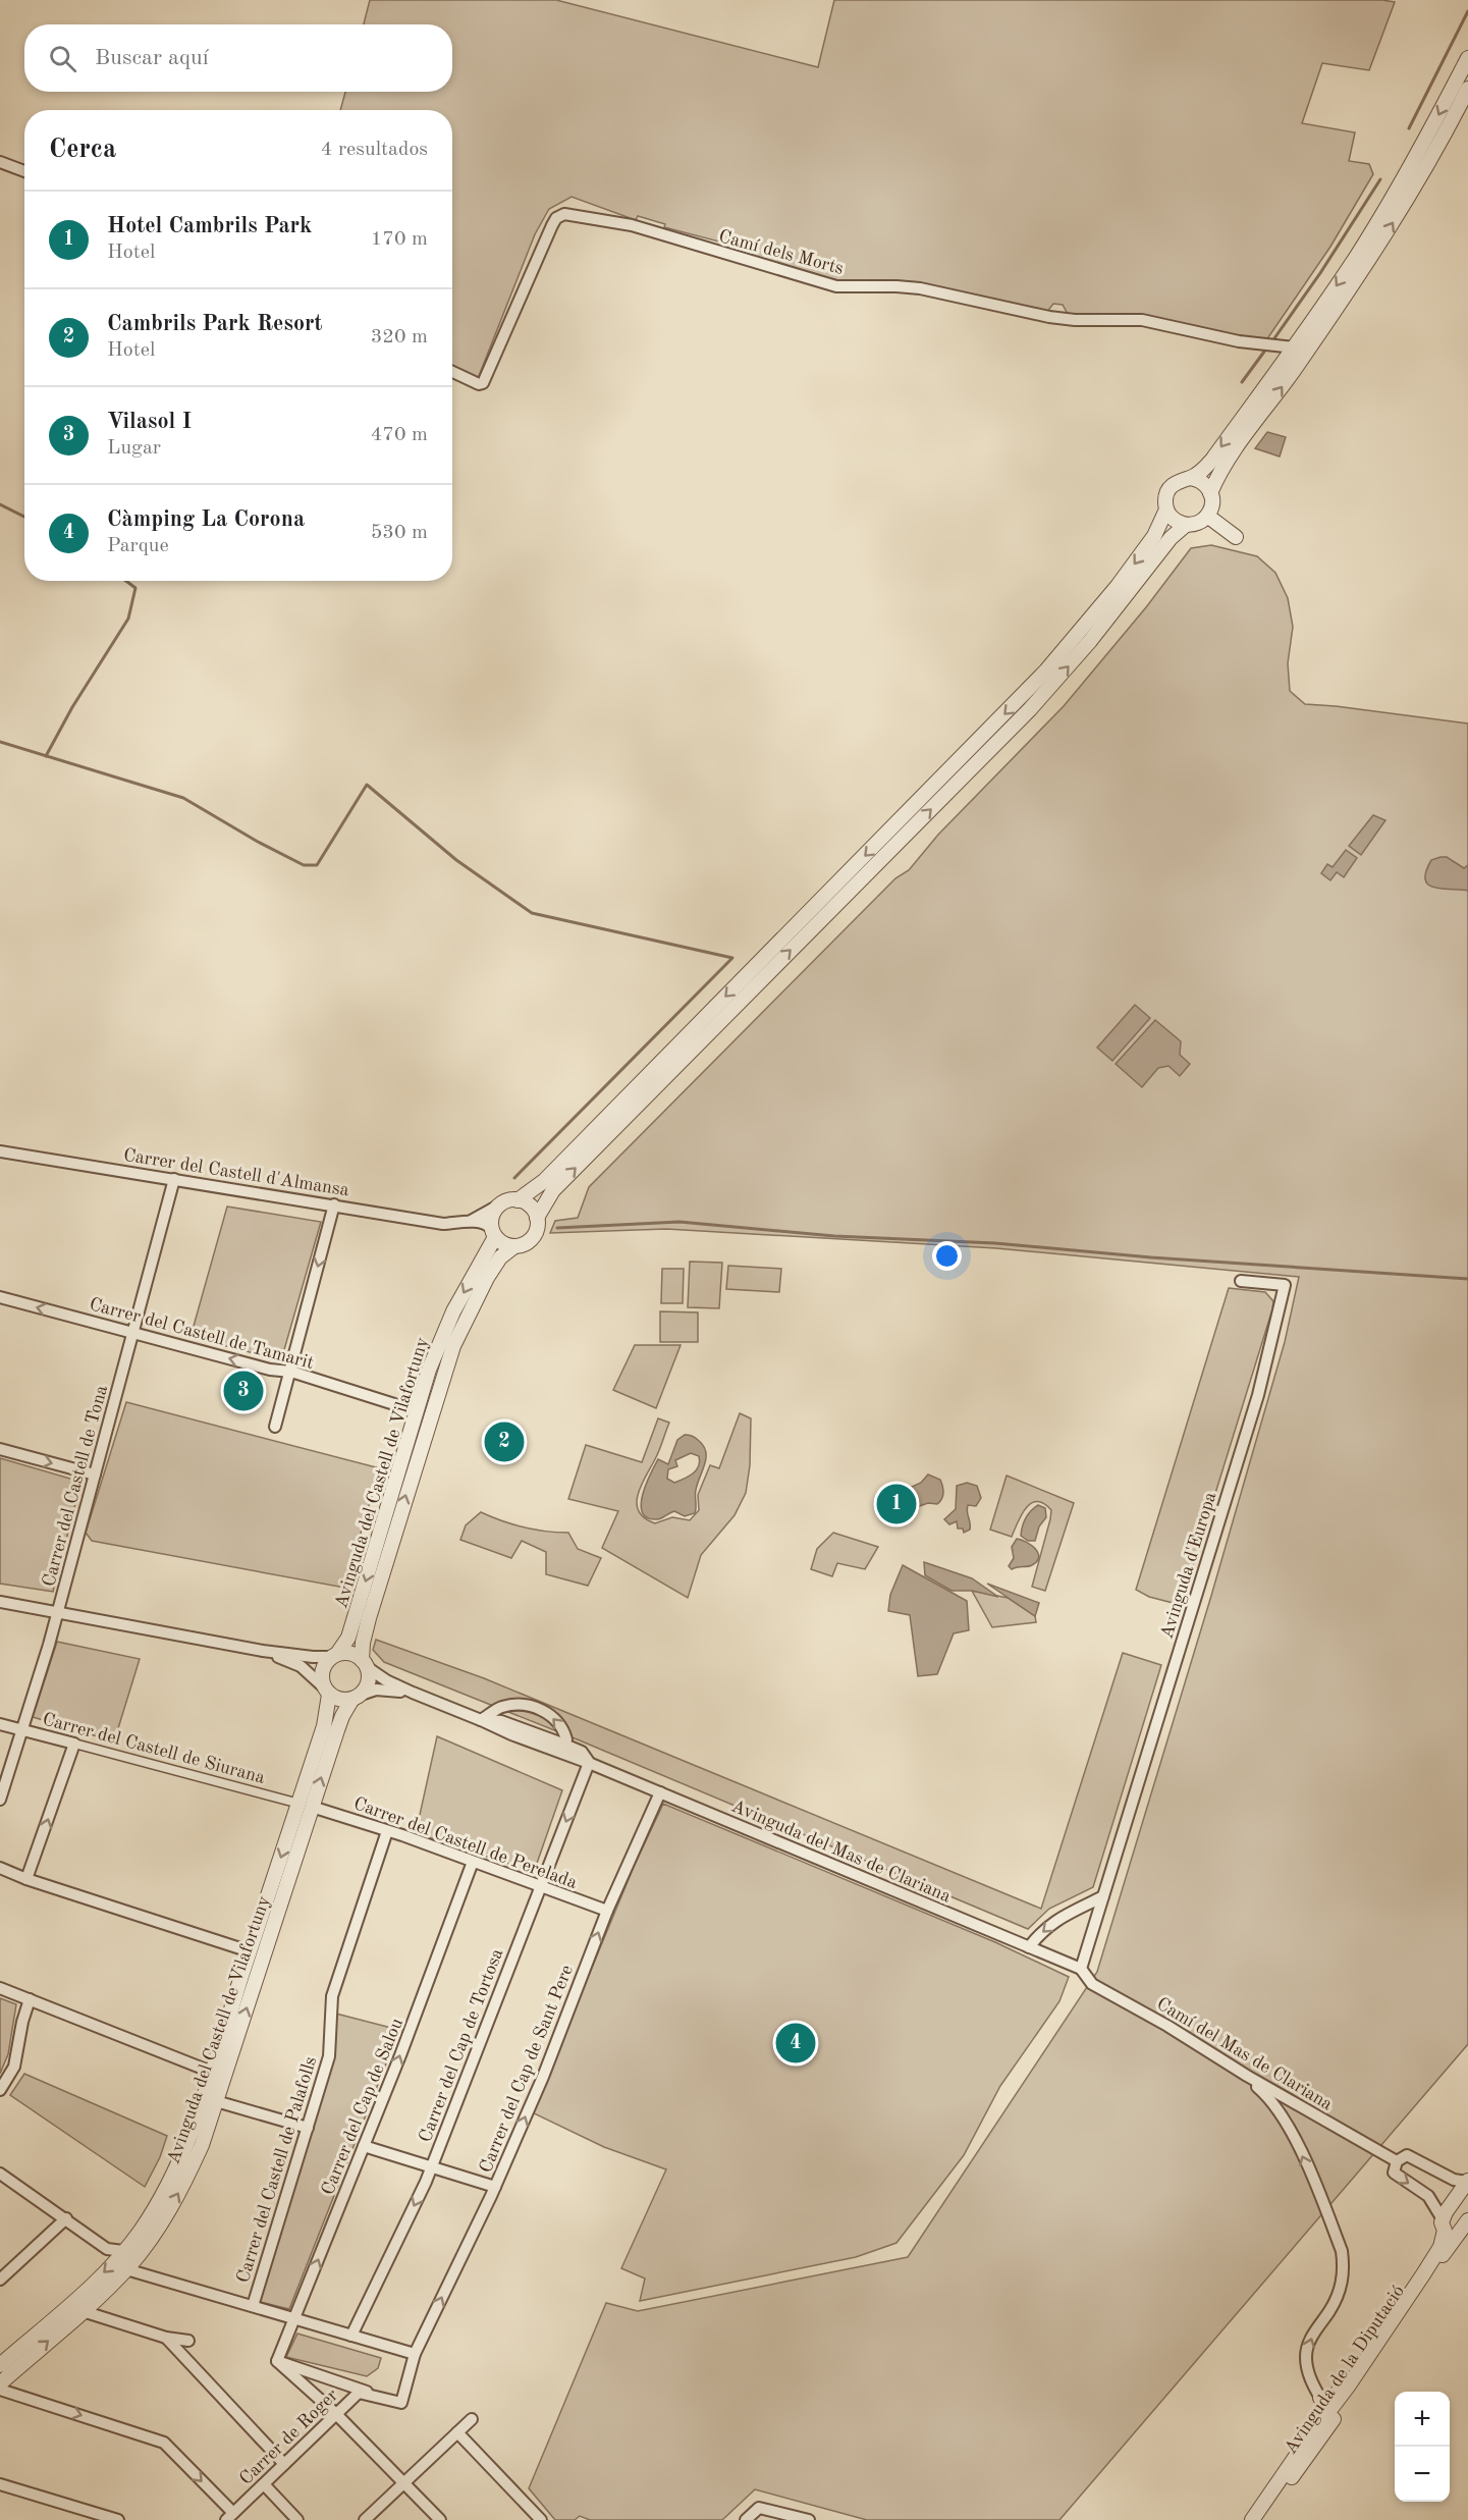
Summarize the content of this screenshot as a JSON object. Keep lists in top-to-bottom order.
{
  "streets": {
    "street": [
      "Camí dels Morts",
      "Carrer del Castell d'Almansa",
      "Carrer del Castell de Tamarit",
      "Avinguda del Castell de Vilafortuny",
      "Carrer del Castell de Tona",
      "Avinguda d'Europa",
      "Carrer del Castell de Siurana",
      "Carrer del Castell de Perelada",
      "Avinguda del Mas de Clariana",
      "Carrer del Cap de Tortosa",
      "Camí del Mas de Clariana",
      "Carrer del Cap de Sant Pere",
      "Carrer del Cap de Salou",
      "Carrer del Castell de Palafolls",
      "Avinguda de la Diputació",
      "Carrer de Roger"
    ]
  },
  "crossings": [
    ["Carrer del Castell d'Almansa", "Avinguda del Castell de Vilafortuny"],
    ["Carrer del Castell d'Almansa", "Carrer del Castell de Tona"],
    ["Carrer del Castell de Tamarit", "Carrer del Castell de Tona"],
    ["Avinguda del Castell de Vilafortuny", "Carrer del Castell de Siurana"],
    ["Avinguda del Castell de Vilafortuny", "Carrer del Castell de Perelada"],
    ["Avinguda del Castell de Vilafortuny", "Avinguda del Mas de Clariana"],
    ["Carrer del Castell de Tona", "Carrer del Castell de Siurana"],
    ["Avinguda d'Europa", "Avinguda del Mas de Clariana"],
    ["Avinguda d'Europa", "Camí del Mas de Clariana"],
    ["Carrer del Castell de Siurana", "Carrer del Castell de Perelada"],
    ["Carrer del Castell de Perelada", "Carrer del Cap de Tortosa"],
    ["Carrer del Castell de Perelada", "Carrer del Cap de Sant Pere"],
    ["Carrer del Castell de Perelada", "Carrer del Cap de Salou"],
    ["Carrer del Castell de Perelada", "Carrer del Castell de Palafolls"],
    ["Avinguda del Mas de Clariana", "Carrer del Cap de Tortosa"],
    ["Avinguda del Mas de Clariana", "Camí del Mas de Clariana"],
    ["Avinguda del Mas de Clariana", "Carrer del Cap de Sant Pere"],
    ["Camí del Mas de Clariana", "Avinguda de la Diputació"]
  ],
  "one_way": [
    "Carrer del Castell de Tamarit",
    "Carrer del Cap de Tortosa",
    "Carrer del Cap de Sant Pere",
    "Carrer del Cap de Salou"
  ],
  "page": {
    "search": "Buscar aquí",
    "heading": ["Cerca", "4 resultados"],
    "list": [
      {
        "mark": "1",
        "name": "Hotel Cambrils Park",
        "note": "Hotel",
        "value": "170 m"
      },
      {
        "mark": "2",
        "name": "Cambrils Park Resort",
        "note": "Hotel",
        "value": "320 m"
      },
      {
        "mark": "3",
        "name": "Vilasol I",
        "note": "Lugar",
        "value": "470 m"
      },
      {
        "mark": "4",
        "name": "Càmping La Corona",
        "note": "Parque",
        "value": "530 m"
      }
    ],
    "pins": [
      "3",
      "2",
      "1",
      "4"
    ],
    "map_buttons": ["+", "−"]
  }
}
